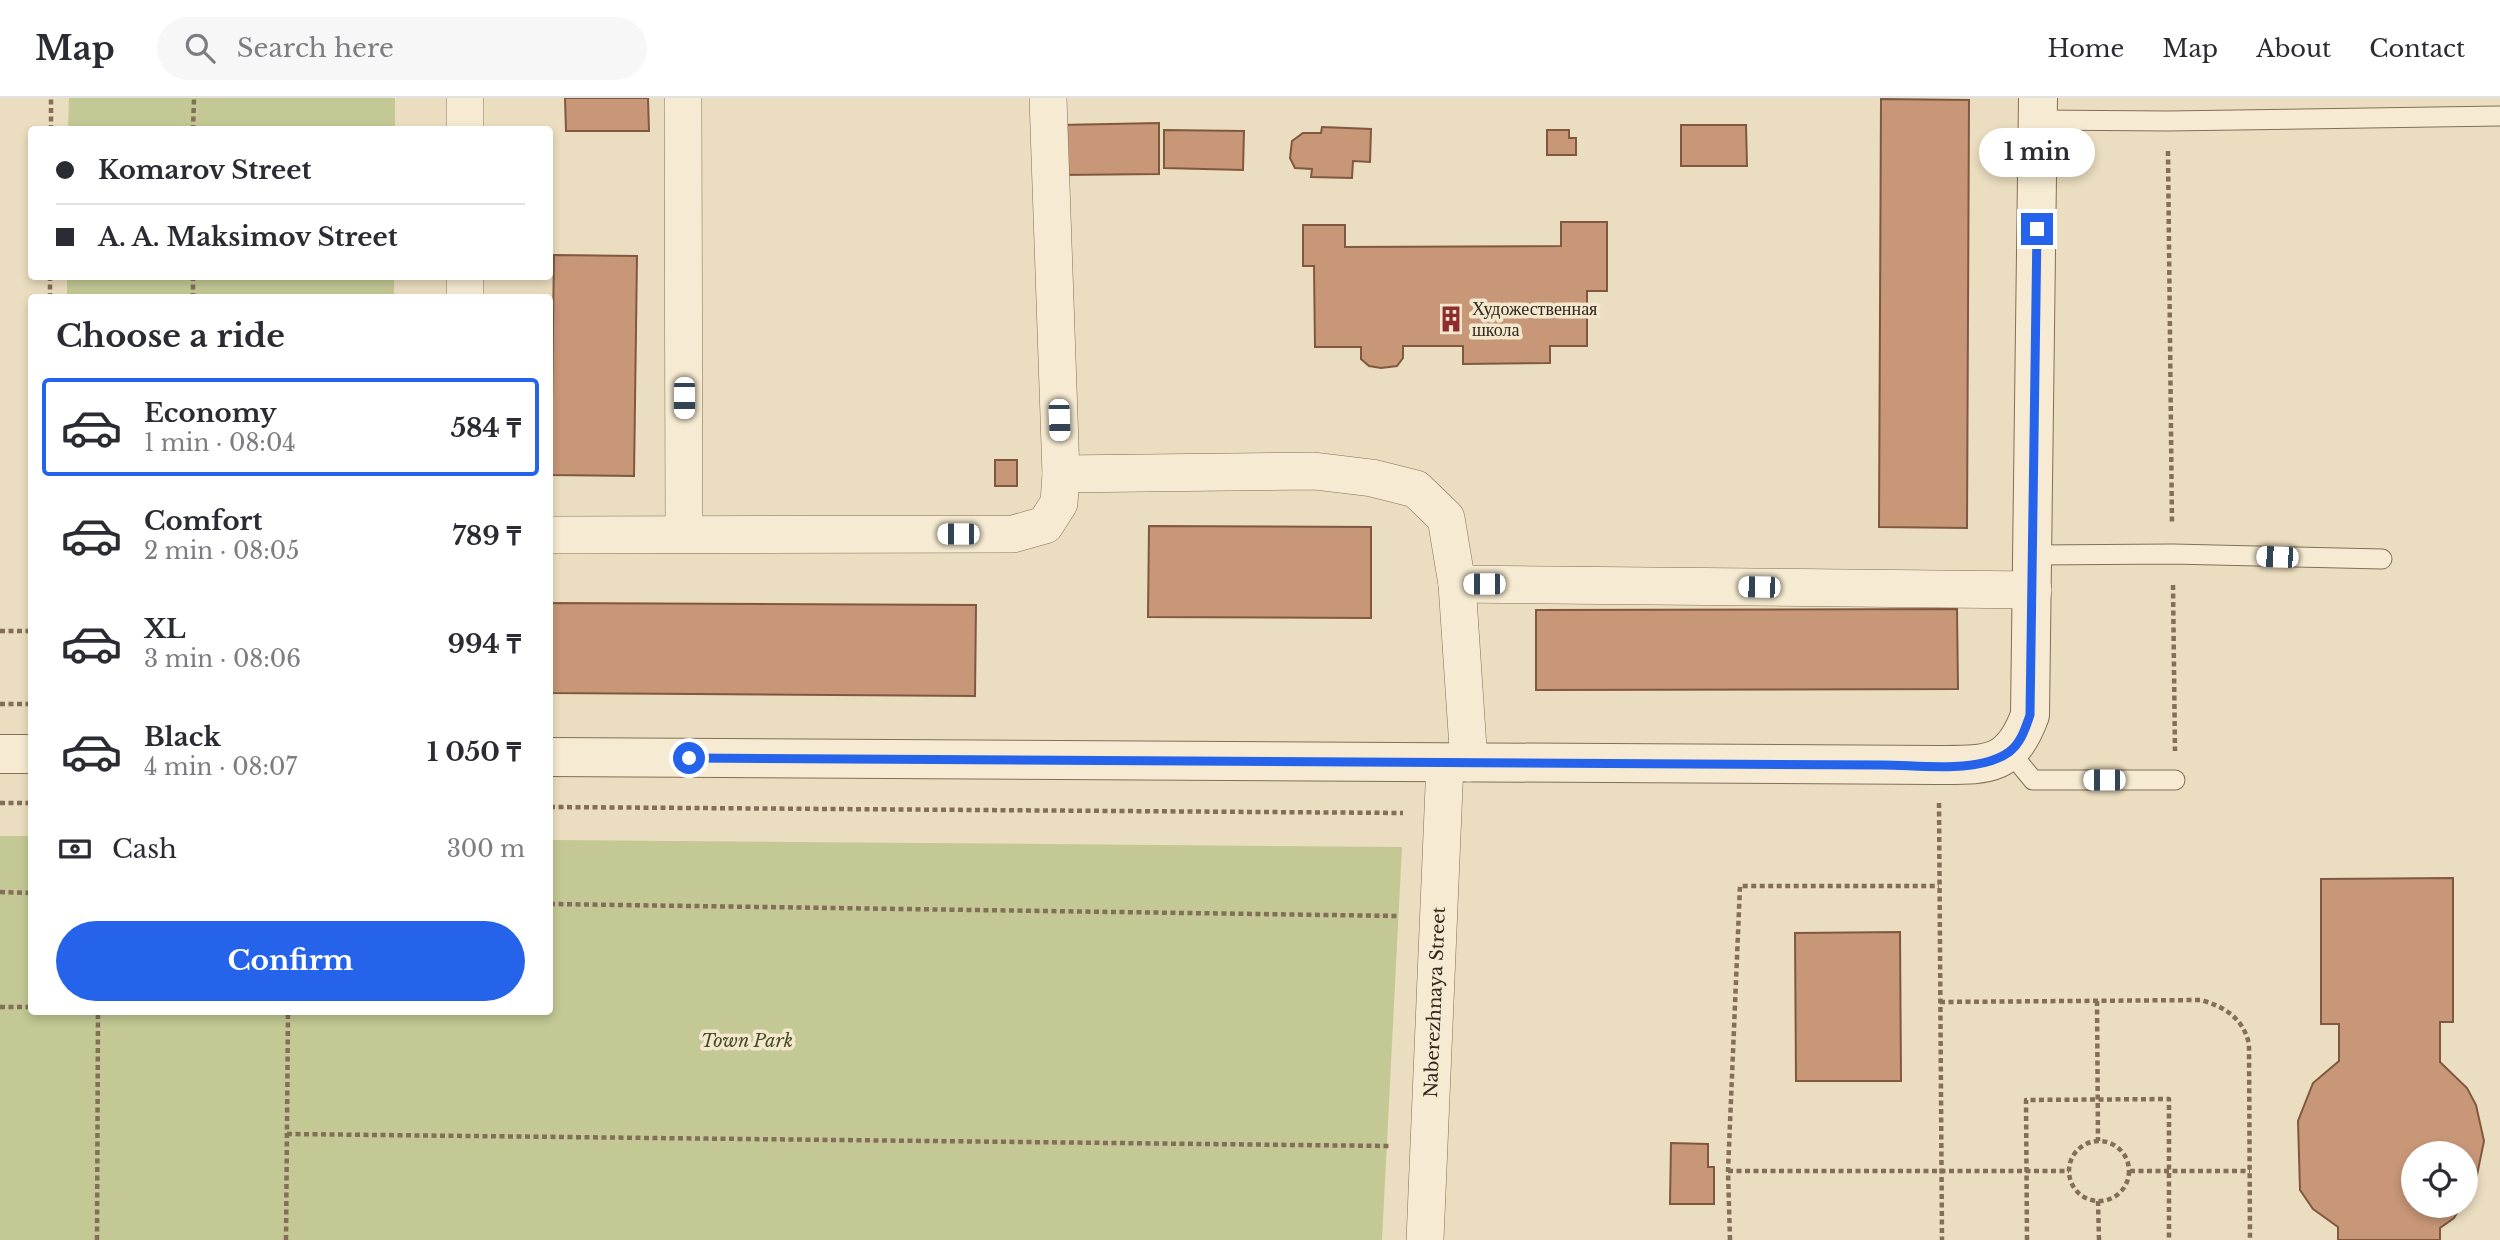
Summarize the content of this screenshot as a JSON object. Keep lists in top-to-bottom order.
{
  "streets": {
    "street": ["Naberezhnaya Street"]
  },
  "parks": ["Town Park"],
  "places": {
    "building": ["Художественная школа"]
  },
  "page": {
    "header": "Map",
    "search": "Search here",
    "nav": [
      "Home",
      "Map",
      "About",
      "Contact"
    ],
    "banner": ["Komarov Street", "A. A. Maksimov Street"],
    "bubble": "1 min",
    "heading": "Choose a ride",
    "list": [
      {
        "name": "Economy",
        "note": "1 min · 08:04",
        "value": "584 ₸"
      },
      {
        "name": "Comfort",
        "note": "2 min · 08:05",
        "value": "789 ₸"
      },
      {
        "name": "XL",
        "note": "3 min · 08:06",
        "value": "994 ₸"
      },
      {
        "name": "Black",
        "note": "4 min · 08:07",
        "value": "1 050 ₸"
      }
    ],
    "pay": ["Cash", "300 m"],
    "buttons": "Confirm"
  }
}
